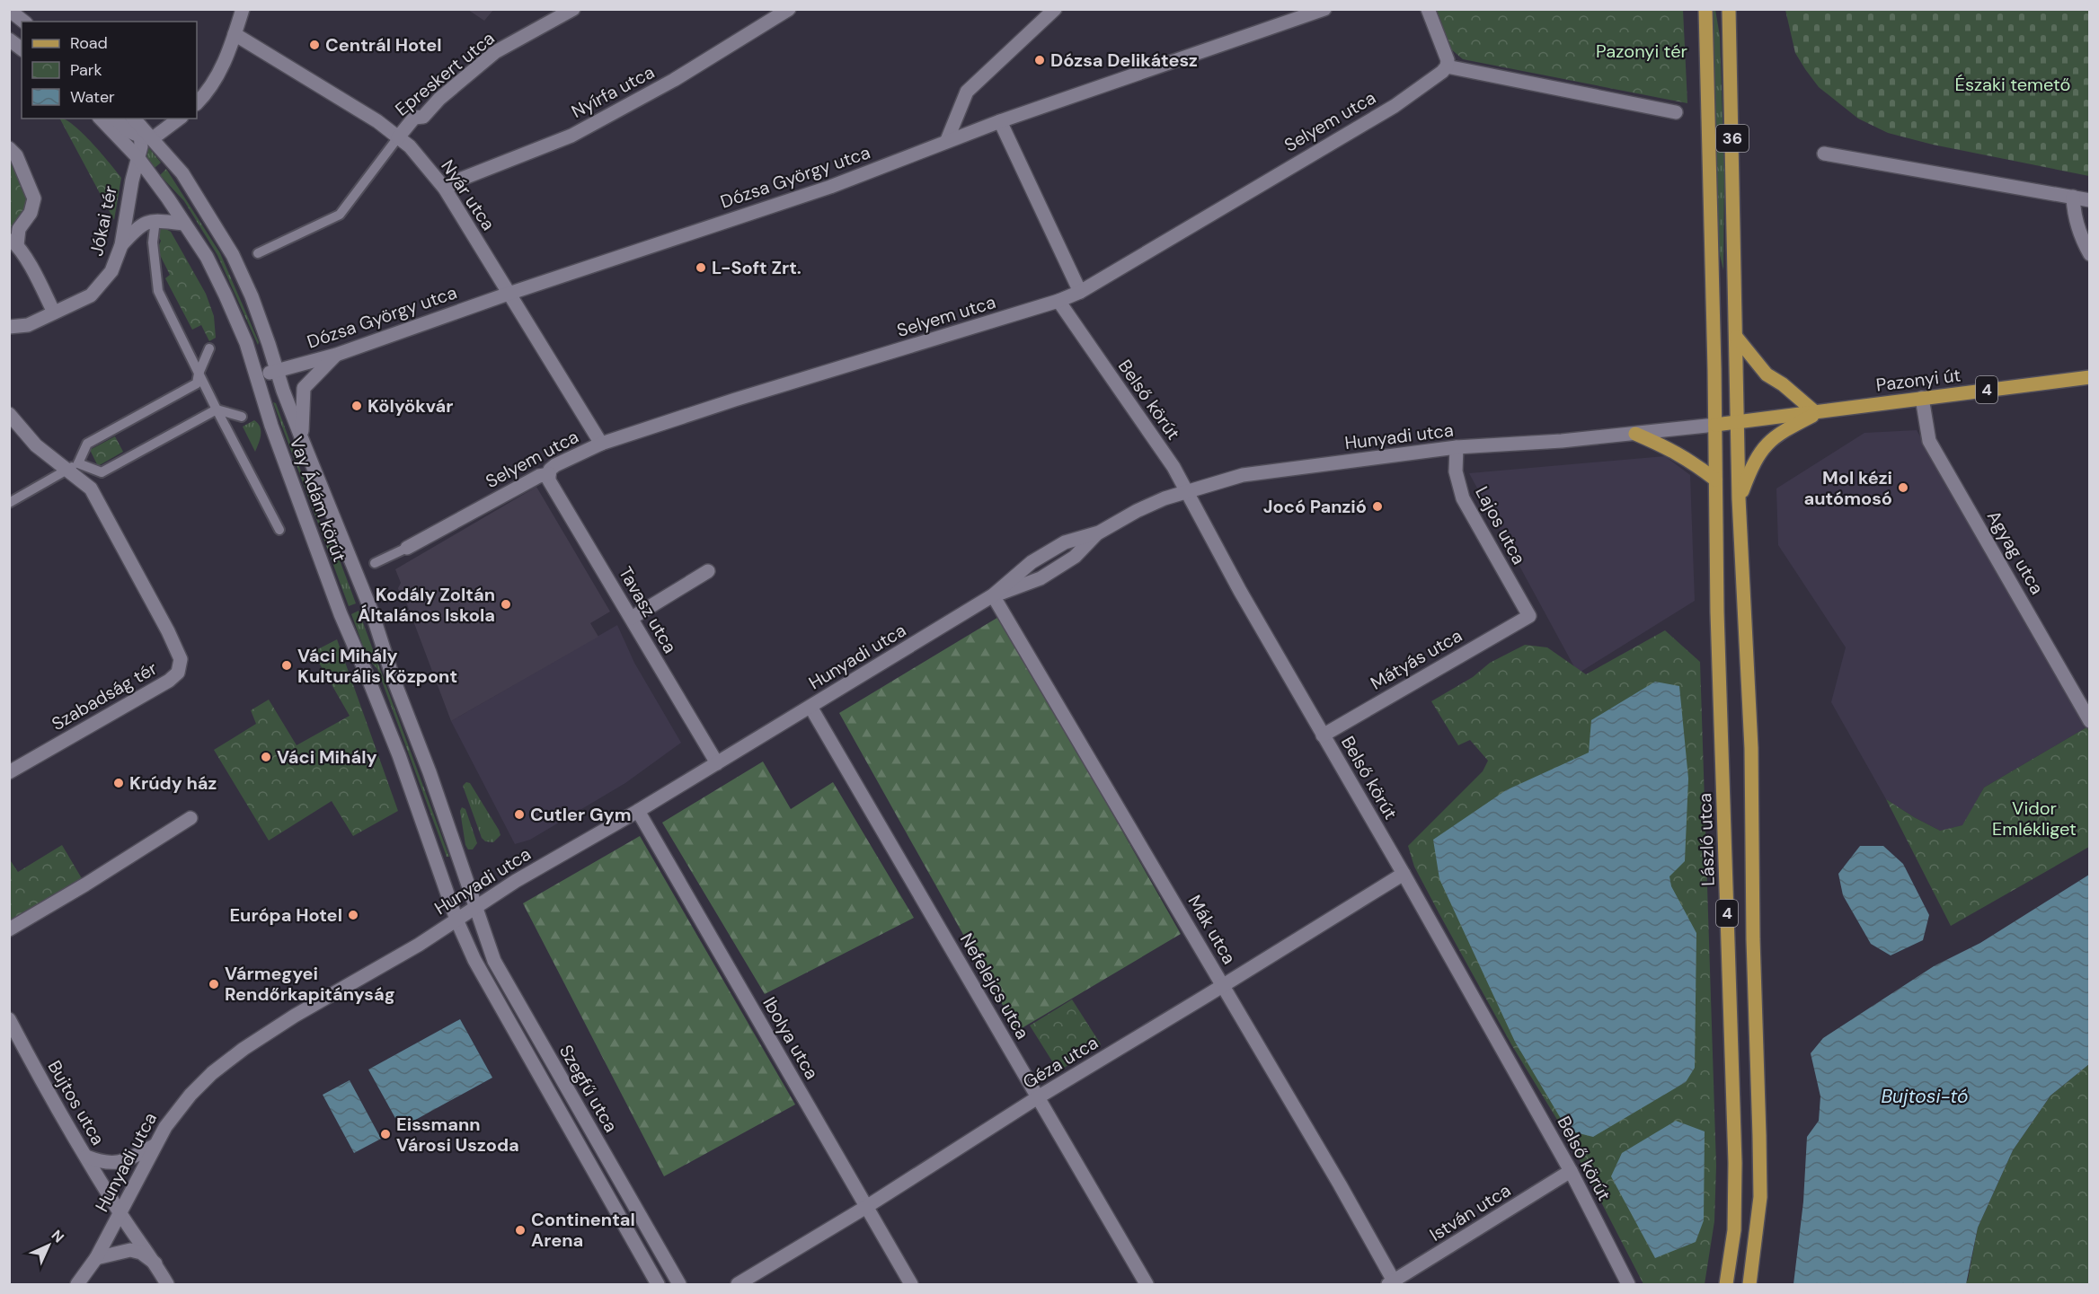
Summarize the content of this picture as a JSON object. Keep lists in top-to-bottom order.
{
  "streets": {
    "main road": [
      "36",
      "Pazonyi út",
      "4",
      "László utca"
    ],
    "street": [
      "Epreskert utca",
      "Nyírfa utca",
      "Selyem utca",
      "Dózsa György utca",
      "Nyár utca",
      "Jókai tér",
      "Belső körút",
      "Hunyadi utca",
      "Vay Ádám körút",
      "Lajos utca",
      "Agyag utca",
      "Tavasz utca",
      "Mátyás utca",
      "Szabadság tér",
      "Mák utca",
      "Nefelejcs utca",
      "Ibolya utca",
      "Géza utca",
      "Szegfű utca",
      "Bujtos utca",
      "István utca"
    ]
  },
  "crossings": [
    ["Epreskert utca", "Nyár utca"],
    ["Nyírfa utca", "Nyár utca"],
    ["Selyem utca", "Nyár utca"],
    ["Selyem utca", "Belső körút"],
    ["Selyem utca", "Tavasz utca"],
    ["36", "4"],
    ["36", "Hunyadi utca"],
    ["36", "László utca"],
    ["Dózsa György utca", "Nyár utca"],
    ["Dózsa György utca", "Vay Ádám körút"],
    ["Jókai tér", "Vay Ádám körút"],
    ["Pazonyi út", "4"],
    ["Pazonyi út", "Agyag utca"],
    ["4", "Hunyadi utca"],
    ["4", "László utca"],
    ["Belső körút", "Hunyadi utca"],
    ["Belső körút", "Mátyás utca"],
    ["Belső körút", "Géza utca"],
    ["Belső körút", "István utca"],
    ["Hunyadi utca", "Vay Ádám körút"],
    ["Hunyadi utca", "Lajos utca"],
    ["Hunyadi utca", "Tavasz utca"],
    ["Hunyadi utca", "László utca"],
    ["Hunyadi utca", "Mák utca"],
    ["Hunyadi utca", "Nefelejcs utca"],
    ["Hunyadi utca", "Ibolya utca"],
    ["Hunyadi utca", "Szegfű utca"],
    ["Hunyadi utca", "Bujtos utca"],
    ["Vay Ádám körút", "Szegfű utca"],
    ["Lajos utca", "Mátyás utca"],
    ["Mák utca", "Géza utca"],
    ["Mák utca", "István utca"],
    ["Nefelejcs utca", "Géza utca"],
    ["Ibolya utca", "Géza utca"]
  ],
  "water": ["Bujtosi-tó"],
  "parks": ["Pazonyi tér", "Északi temető", "Vidor Emlékliget"],
  "places": [
    "Centrál Hotel",
    "Dózsa Delikátesz",
    "L-Soft Zrt.",
    "Kölyökvár",
    "Mol kézi autómosó",
    "Jocó Panzió",
    "Kodály Zoltán Általános Iskola",
    "Váci Mihály Kulturális Központ",
    "Váci Mihály",
    "Krúdy ház",
    "Cutler Gym",
    "Európa Hotel",
    "Vármegyei Rendőrkapitányság",
    "Eissmann Városi Uszoda",
    "Continental Arena"
  ],
  "legend": ["Road", "Park", "Water"],
  "north": "top right"
}
